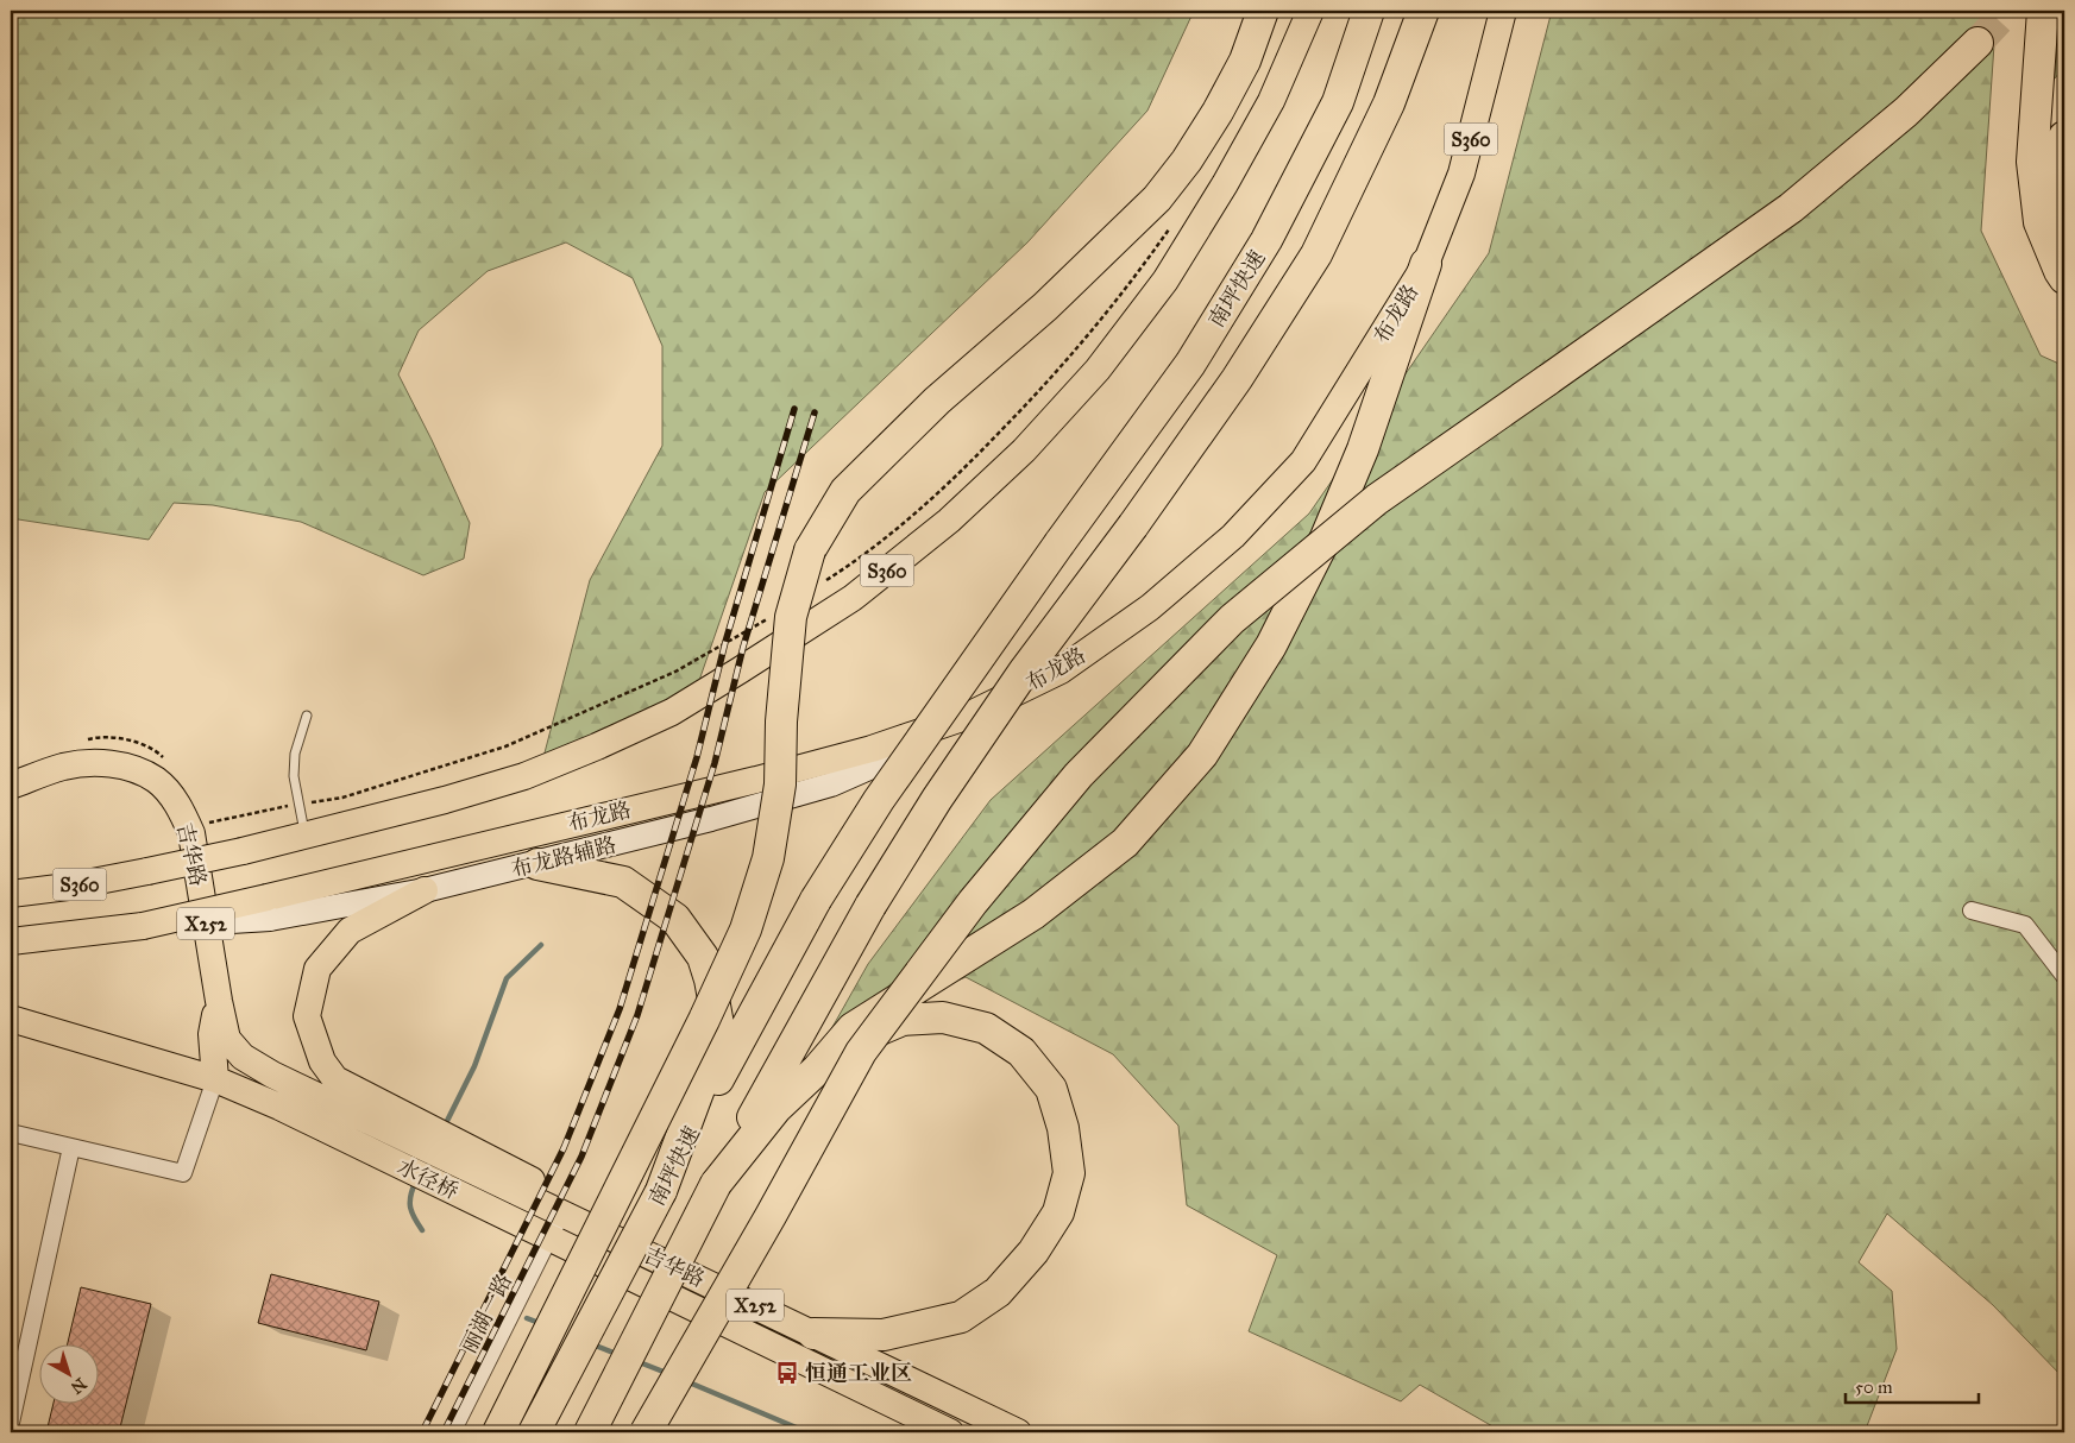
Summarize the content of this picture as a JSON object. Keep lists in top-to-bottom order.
{
  "streets": {
    "highway": ["南坪快速"],
    "main road": [
      "S360",
      "布龙路",
      "吉华路",
      "布龙路辅路",
      "X252",
      "水径桥"
    ],
    "street": ["丽湖一路"]
  },
  "crossings": [
    ["S360", "布龙路"],
    ["S360", "布龙路辅路"],
    ["布龙路", "布龙路辅路"],
    ["吉华路", "水径桥"],
    ["吉华路", "丽湖一路"],
    ["X252", "水径桥"]
  ],
  "places": {
    "bus stop": ["恒通工业区"]
  },
  "scale_bar": "50 m",
  "north": "bottom right"
}
